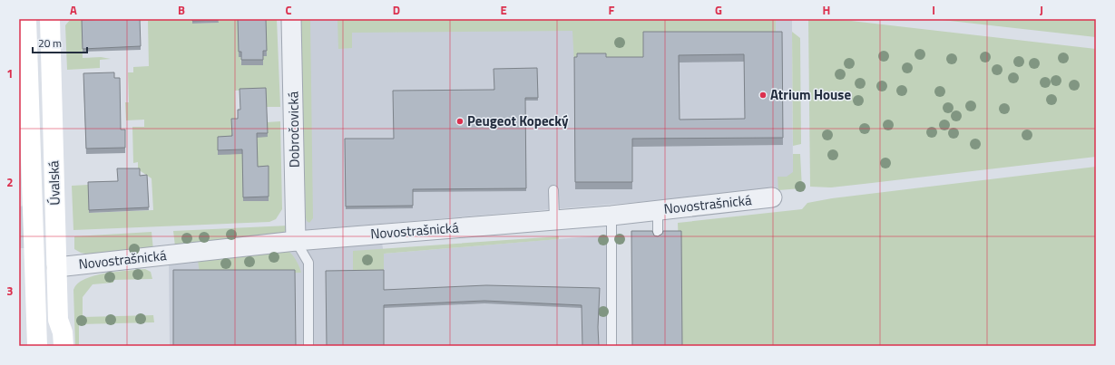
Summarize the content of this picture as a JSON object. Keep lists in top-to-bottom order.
{
  "streets": {
    "main road": ["Úvalská"],
    "street": ["Dobročovická", "Novostrašnická"]
  },
  "crossings": [
    ["Dobročovická", "Novostrašnická"],
    ["Úvalská", "Novostrašnická"]
  ],
  "places": ["Atrium House", "Peugeot Kopecký"],
  "scale_bar": "20 m",
  "grid": {
    "columns": [
      "A",
      "B",
      "C",
      "D",
      "E",
      "F",
      "G",
      "H",
      "I",
      "J"
    ],
    "rows": ["1", "2", "3"]
  }
}
